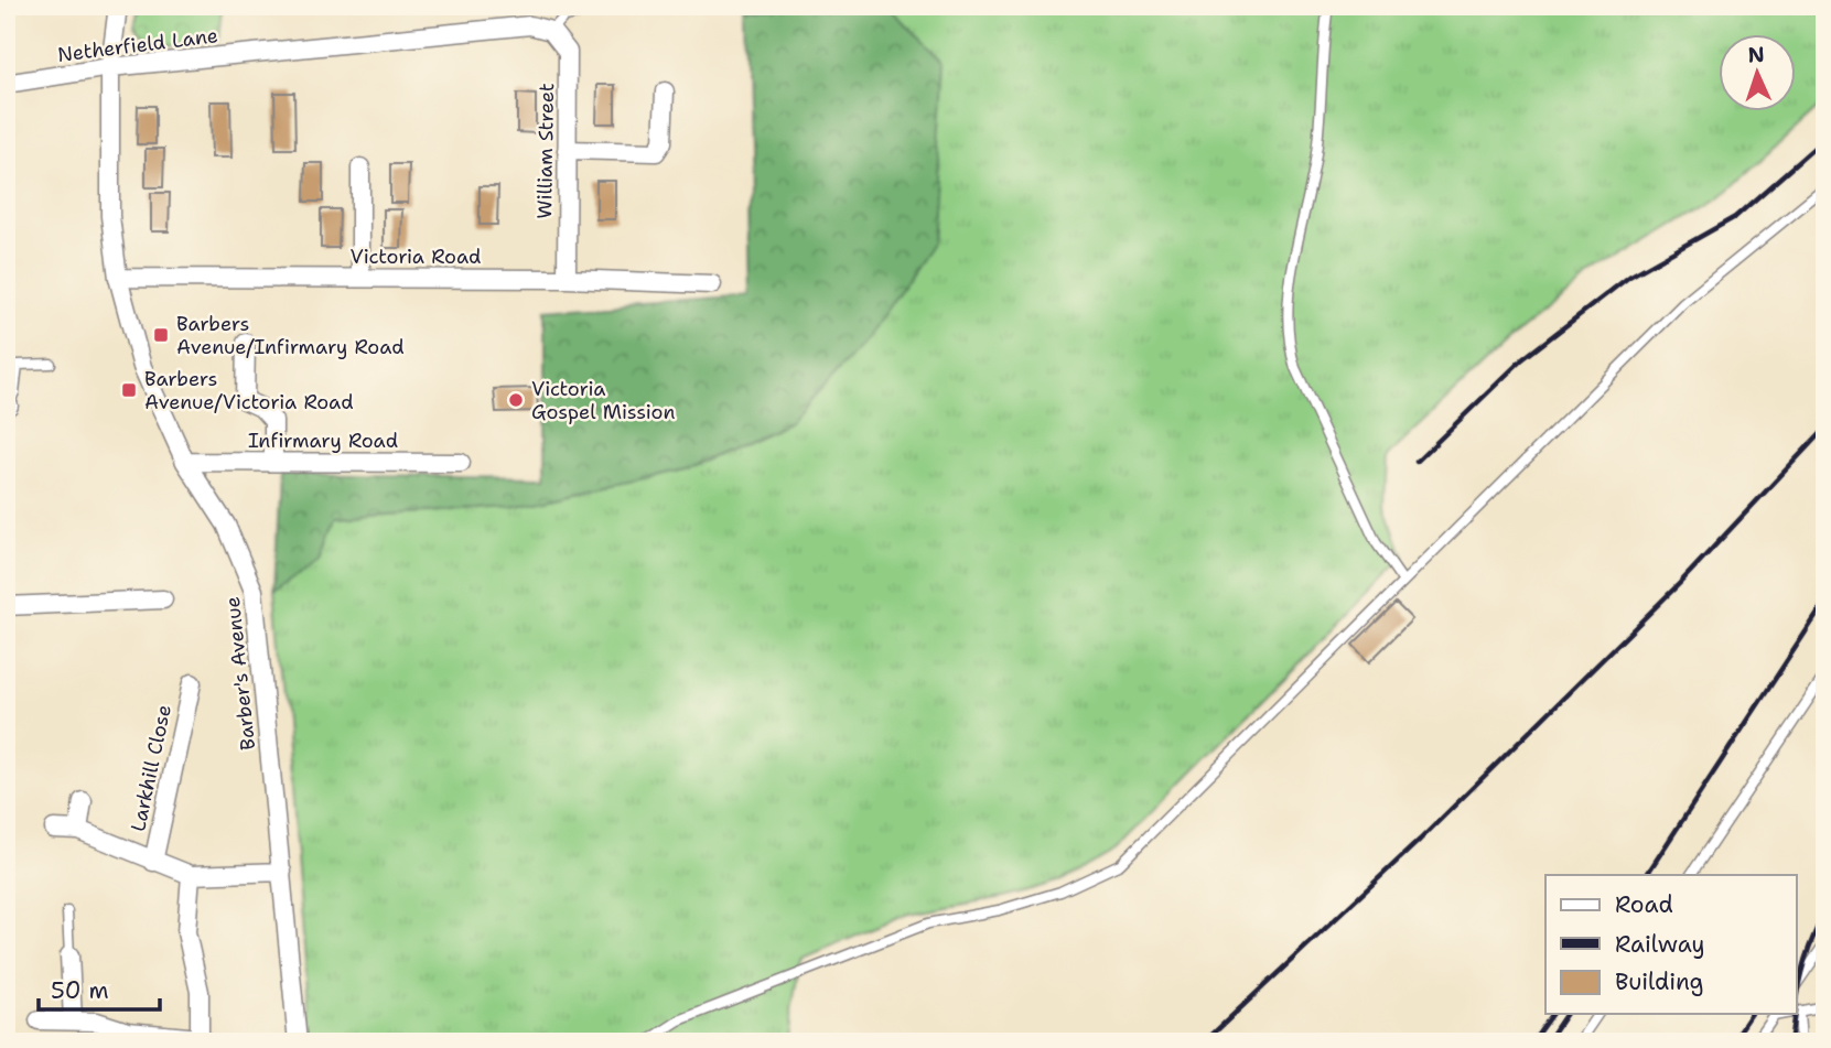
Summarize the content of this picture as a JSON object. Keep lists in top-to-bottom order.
{
  "streets": {
    "street": [
      "Netherfield Lane",
      "William Street",
      "Victoria Road",
      "Infirmary Road",
      "Barber's Avenue",
      "Larkhill Close"
    ]
  },
  "crossings": [
    ["Netherfield Lane", "William Street"],
    ["Netherfield Lane", "Barber's Avenue"],
    ["William Street", "Victoria Road"],
    ["Victoria Road", "Barber's Avenue"],
    ["Infirmary Road", "Barber's Avenue"]
  ],
  "places": {
    "transit": ["Barbers Avenue/Infirmary Road", "Barbers Avenue/Victoria Road"],
    "other": ["Victoria Gospel Mission"]
  },
  "legend": ["Road", "Railway", "Building"],
  "scale_bar": "50 m",
  "north": "top"
}
